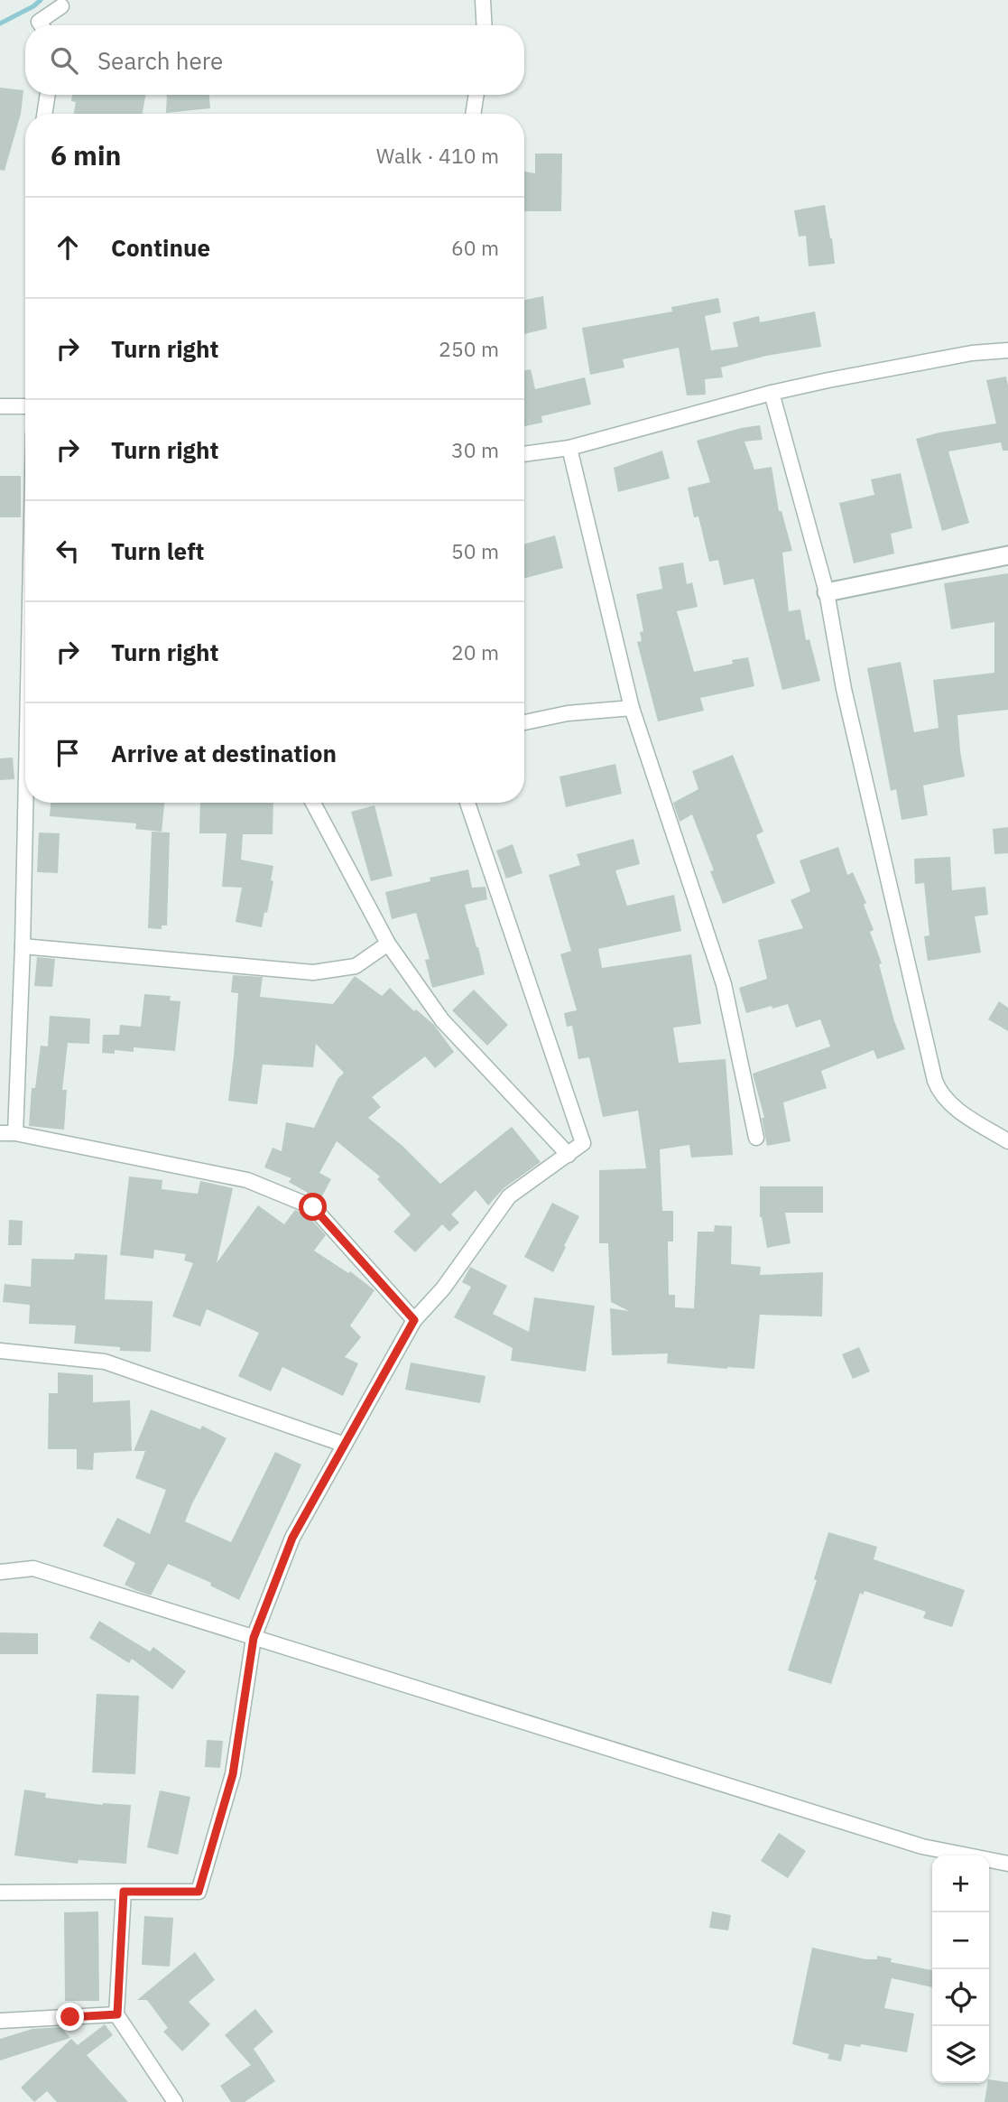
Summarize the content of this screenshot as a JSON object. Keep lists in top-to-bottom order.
{
  "page": {
    "search": "Search here",
    "heading": ["6 min", "Walk · 410 m"],
    "list": [
      ["Continue", "60 m"],
      ["Turn right", "250 m"],
      ["Turn right", "30 m"],
      ["Turn left", "50 m"],
      ["Turn right", "20 m"],
      "Arrive at destination"
    ],
    "map_buttons": ["+", "−"]
  }
}
